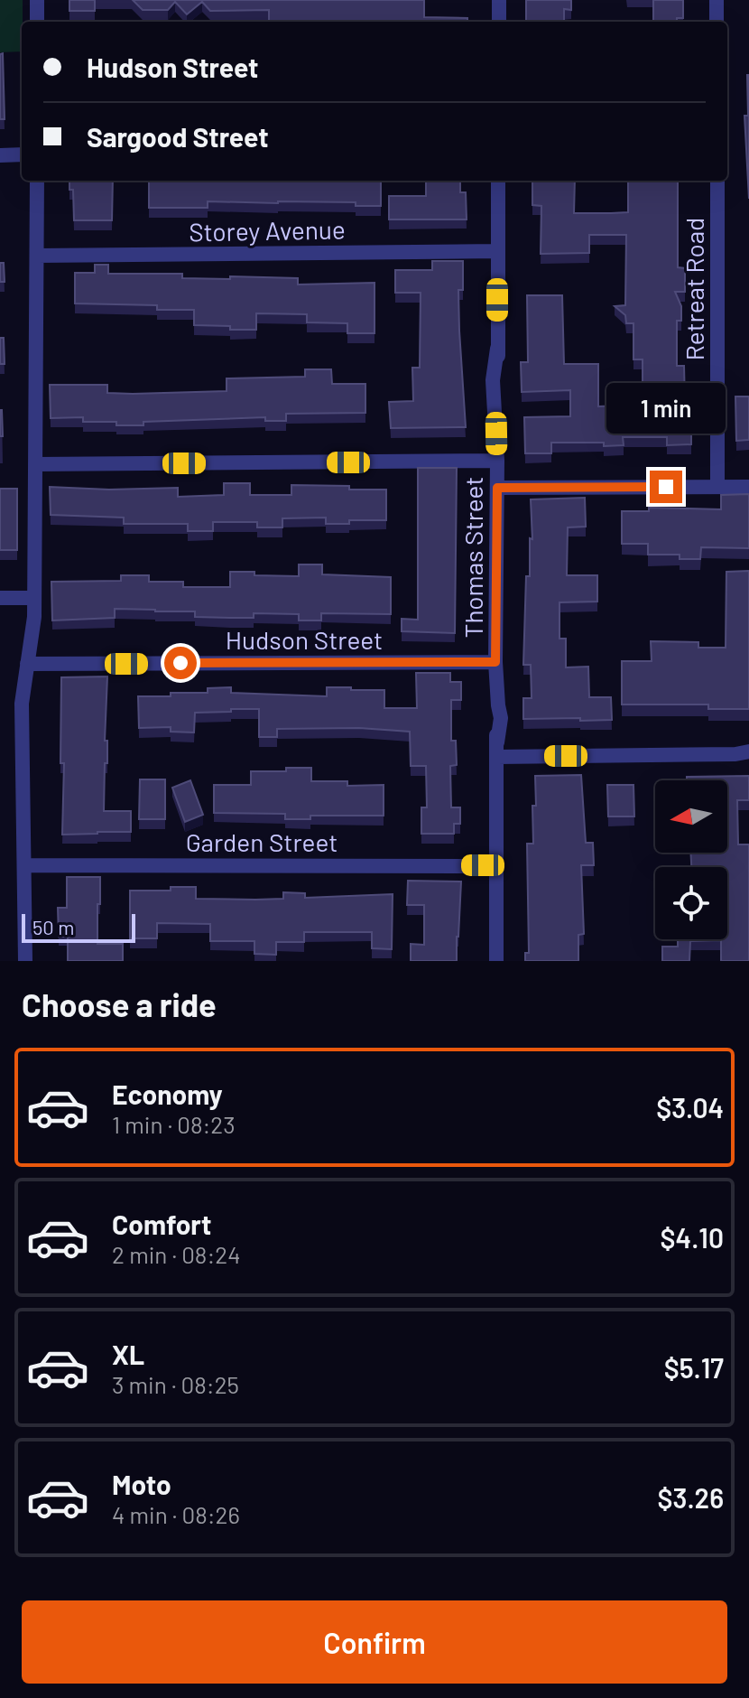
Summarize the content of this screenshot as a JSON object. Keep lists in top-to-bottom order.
{
  "streets": {
    "street": [
      "Storey Avenue",
      "Retreat Road",
      "Thomas Street",
      "Hudson Street",
      "Garden Street"
    ]
  },
  "crossings": [
    ["Storey Avenue", "Thomas Street"],
    ["Thomas Street", "Hudson Street"],
    ["Thomas Street", "Garden Street"]
  ],
  "scale_bar": "50 m",
  "north": "left",
  "page": {
    "banner": ["Hudson Street", "Sargood Street"],
    "bubble": "1 min",
    "scale": "50 m",
    "heading": "Choose a ride",
    "list": [
      {
        "name": "Economy",
        "note": "1 min · 08:23",
        "value": "$3.04"
      },
      {
        "name": "Comfort",
        "note": "2 min · 08:24",
        "value": "$4.10"
      },
      {
        "name": "XL",
        "note": "3 min · 08:25",
        "value": "$5.17"
      },
      {
        "name": "Moto",
        "note": "4 min · 08:26",
        "value": "$3.26"
      }
    ],
    "buttons": "Confirm"
  }
}
